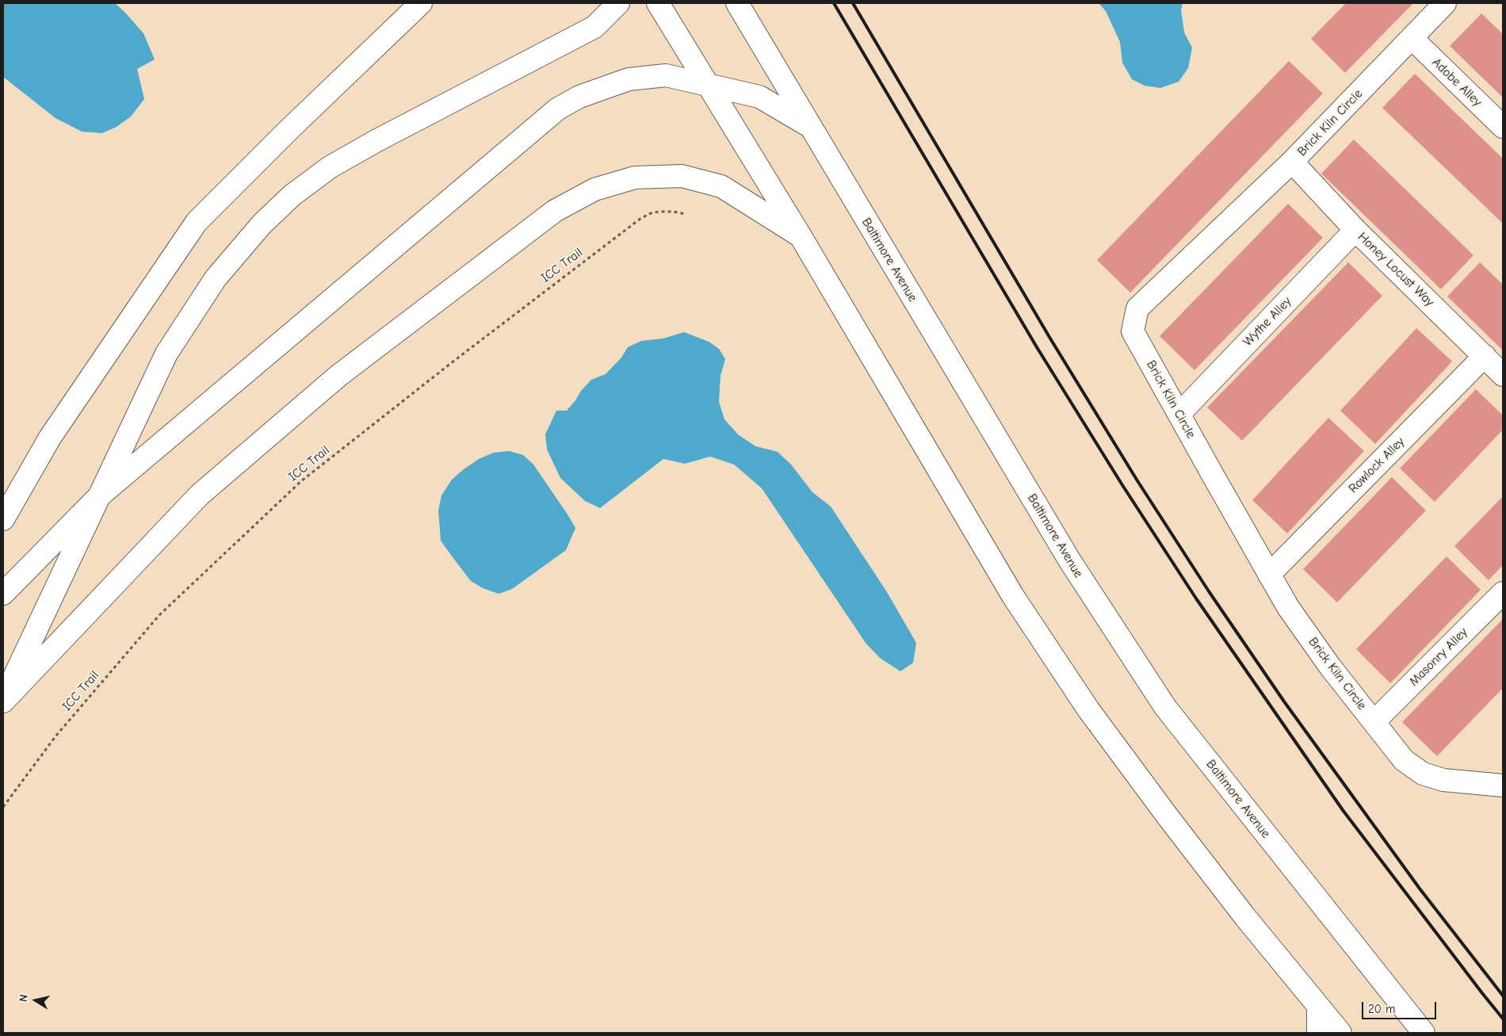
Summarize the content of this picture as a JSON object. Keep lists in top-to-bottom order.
{
  "streets": {
    "main road": [
      "Adobe Alley",
      "Brick Kiln Circle",
      "Baltimore Avenue",
      "Honey Locust Way",
      "Wythe Alley",
      "Rowlock Alley",
      "Masonry Alley"
    ],
    "path": ["ICC Trail"]
  },
  "crossings": [
    ["Adobe Alley", "Brick Kiln Circle"],
    ["Brick Kiln Circle", "Honey Locust Way"],
    ["Brick Kiln Circle", "Wythe Alley"],
    ["Brick Kiln Circle", "Rowlock Alley"],
    ["Brick Kiln Circle", "Masonry Alley"],
    ["Honey Locust Way", "Wythe Alley"],
    ["Honey Locust Way", "Rowlock Alley"]
  ],
  "scale_bar": "20 m",
  "north": "left"
}
